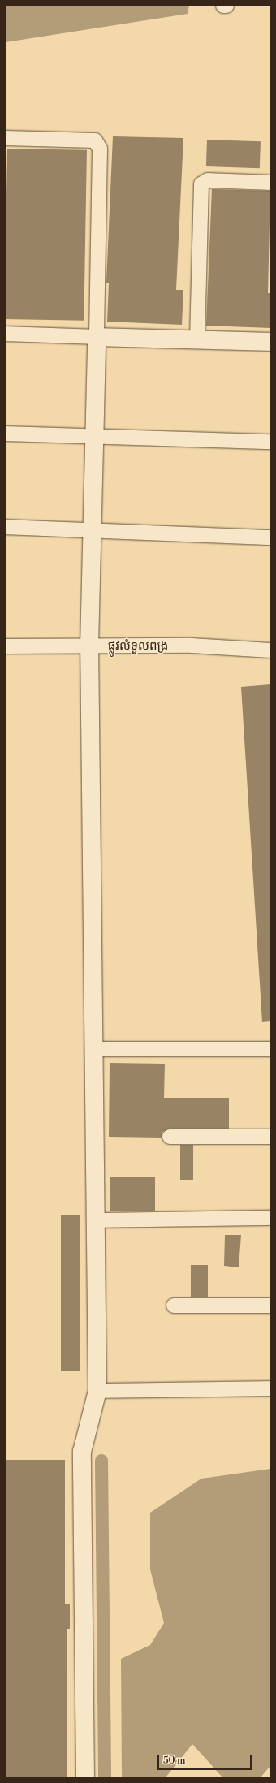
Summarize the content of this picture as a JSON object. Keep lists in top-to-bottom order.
{
  "streets": {
    "street": ["ផ្លូវលំទួលពង្រ"]
  },
  "scale_bar": "50 m"
}
